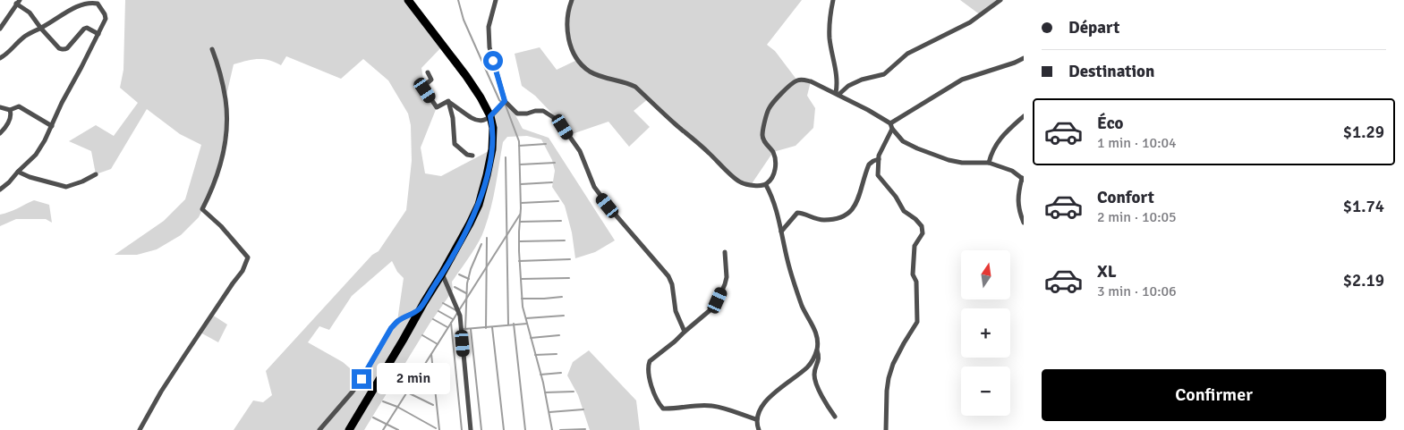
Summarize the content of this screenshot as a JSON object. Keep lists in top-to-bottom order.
{
  "north": "top",
  "page": {
    "banner": ["Départ", "Destination"],
    "list": [
      {
        "name": "Éco",
        "note": "1 min · 10:04",
        "value": "$1.29"
      },
      {
        "name": "Confort",
        "note": "2 min · 10:05",
        "value": "$1.74"
      },
      {
        "name": "XL",
        "note": "3 min · 10:06",
        "value": "$2.19"
      }
    ],
    "map_buttons": ["+", "−"],
    "buttons": "Confirmer",
    "bubble": "2 min"
  }
}
